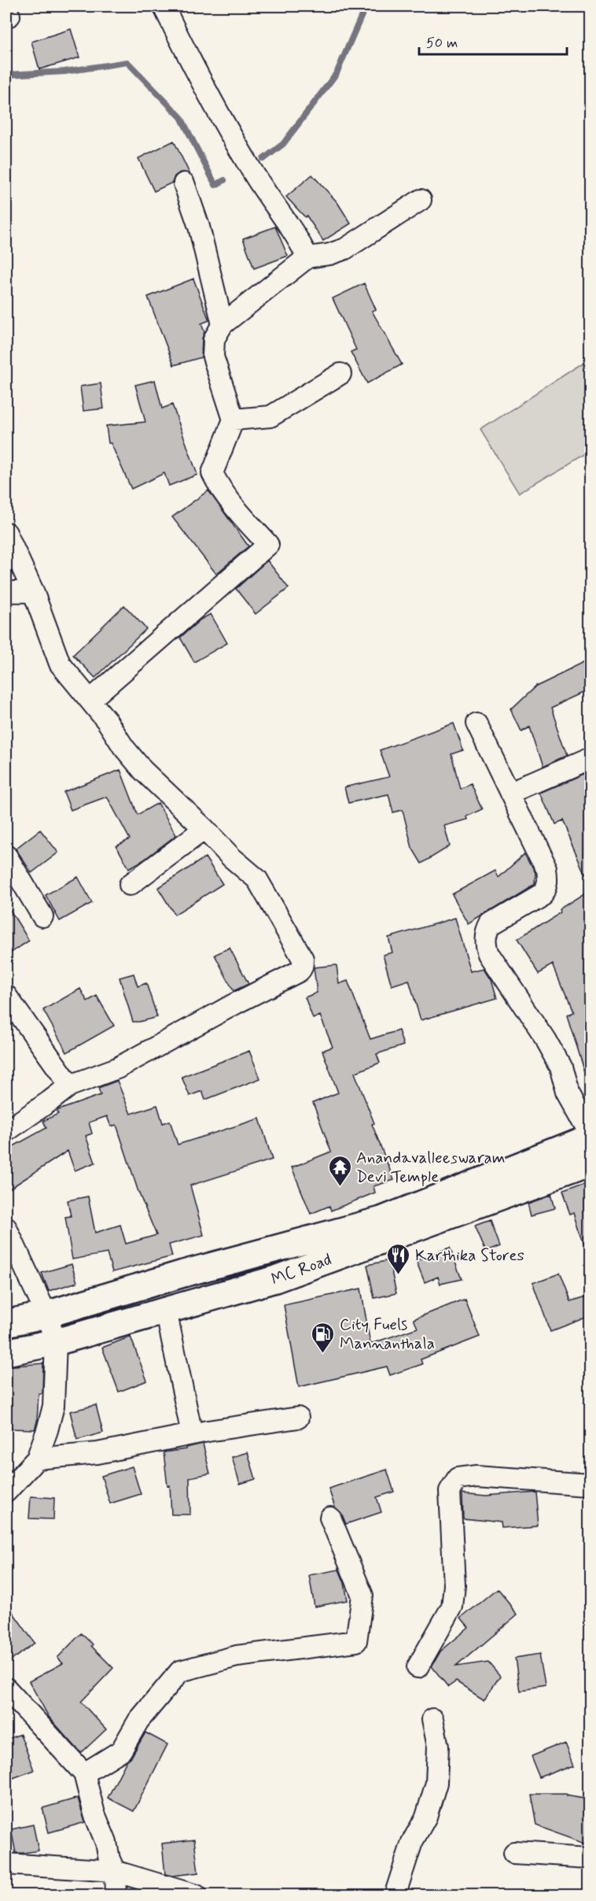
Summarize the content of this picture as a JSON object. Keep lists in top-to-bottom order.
{
  "streets": {
    "main road": ["MC Road"]
  },
  "places": {
    "temple": ["Anandavalleeswaram Devi Temple"],
    "restaurant": ["Karthika Stores"],
    "fuel station": ["City Fuels Mannanthala"]
  },
  "scale_bar": "50 m"
}
